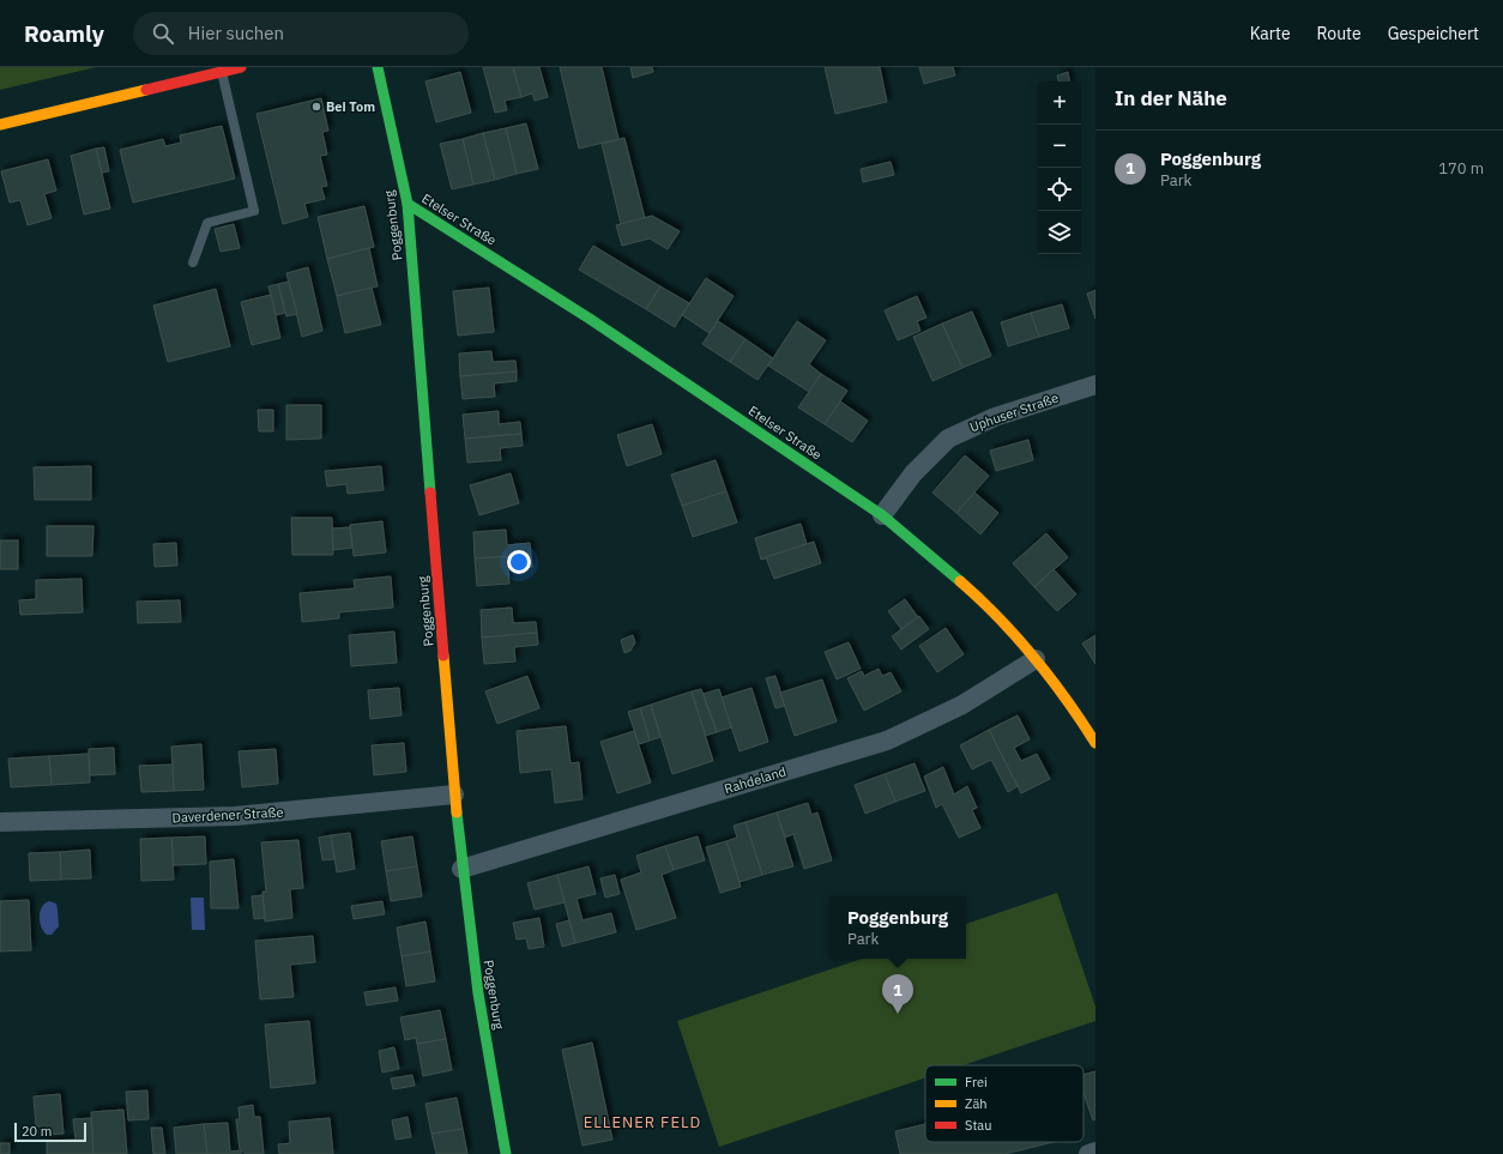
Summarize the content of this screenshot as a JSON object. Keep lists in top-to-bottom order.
{
  "streets": {
    "street": [
      "Etelser Straße",
      "Poggenburg",
      "Uphuser Straße",
      "Rahdeland",
      "Daverdener Straße"
    ]
  },
  "crossings": [
    ["Etelser Straße", "Poggenburg"],
    ["Etelser Straße", "Uphuser Straße"],
    ["Etelser Straße", "Rahdeland"],
    ["Poggenburg", "Rahdeland"],
    ["Poggenburg", "Daverdener Straße"]
  ],
  "districts": ["ELLENER FELD"],
  "places": ["Bei Tom"],
  "legend": ["Frei", "Zäh", "Stau"],
  "scale_bar": "20 m",
  "page": {
    "header": "Roamly",
    "search": "Hier suchen",
    "nav": ["Karte", "Route", "Gespeichert"],
    "heading": "In der Nähe",
    "map_buttons": ["+", "−"],
    "list": [
      {
        "mark": "1",
        "name": "Poggenburg",
        "note": "Park",
        "value": "170 m"
      }
    ],
    "popup": ["Poggenburg", "Park"],
    "pins": "1",
    "scale": "20 m"
  }
}
